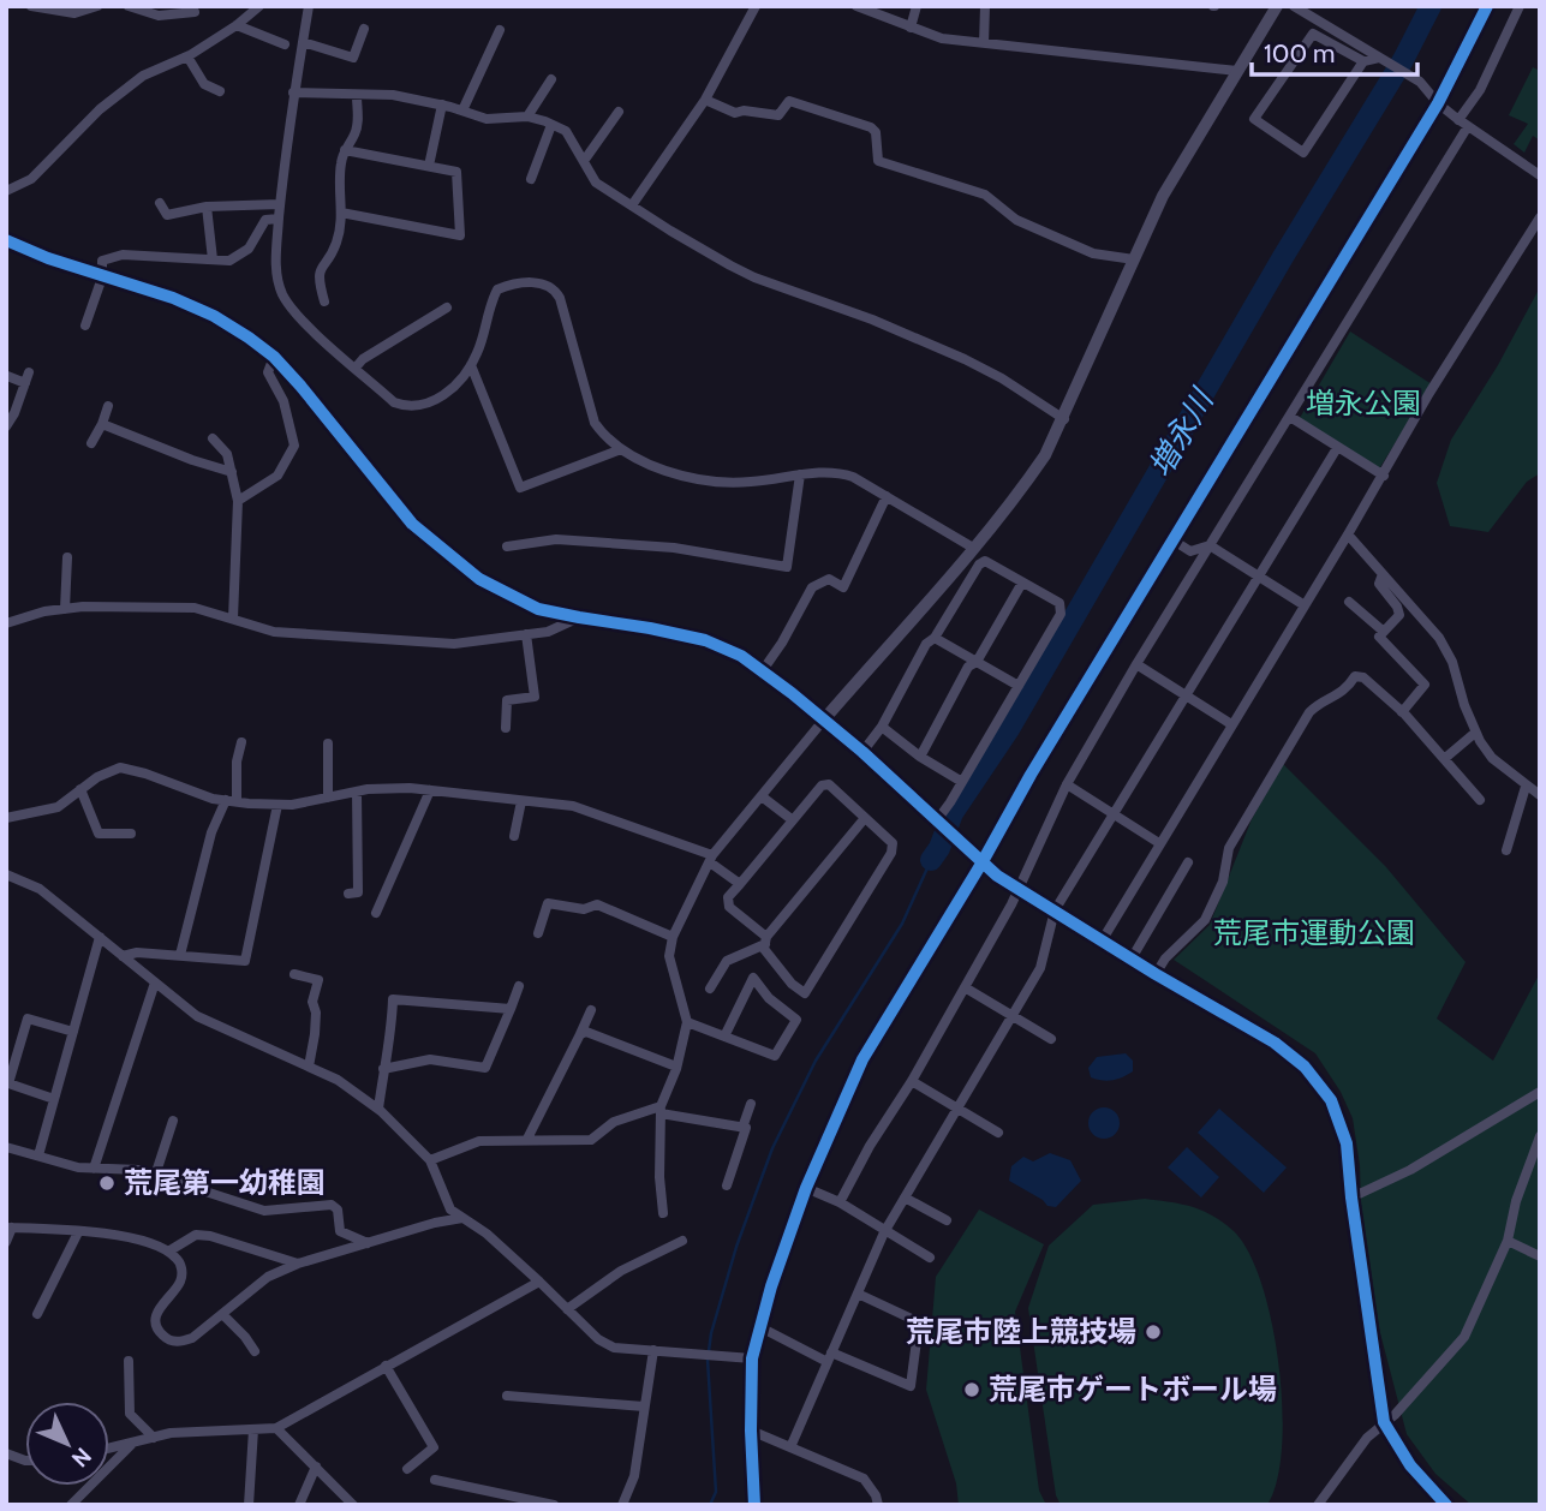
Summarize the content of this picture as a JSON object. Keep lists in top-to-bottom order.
{
  "water": ["増永川"],
  "parks": ["増永公園", "荒尾市運動公園"],
  "places": ["荒尾第一幼稚園", "荒尾市陸上競技場", "荒尾市ゲートボール場"],
  "scale_bar": "100 m",
  "north": "bottom right"
}
